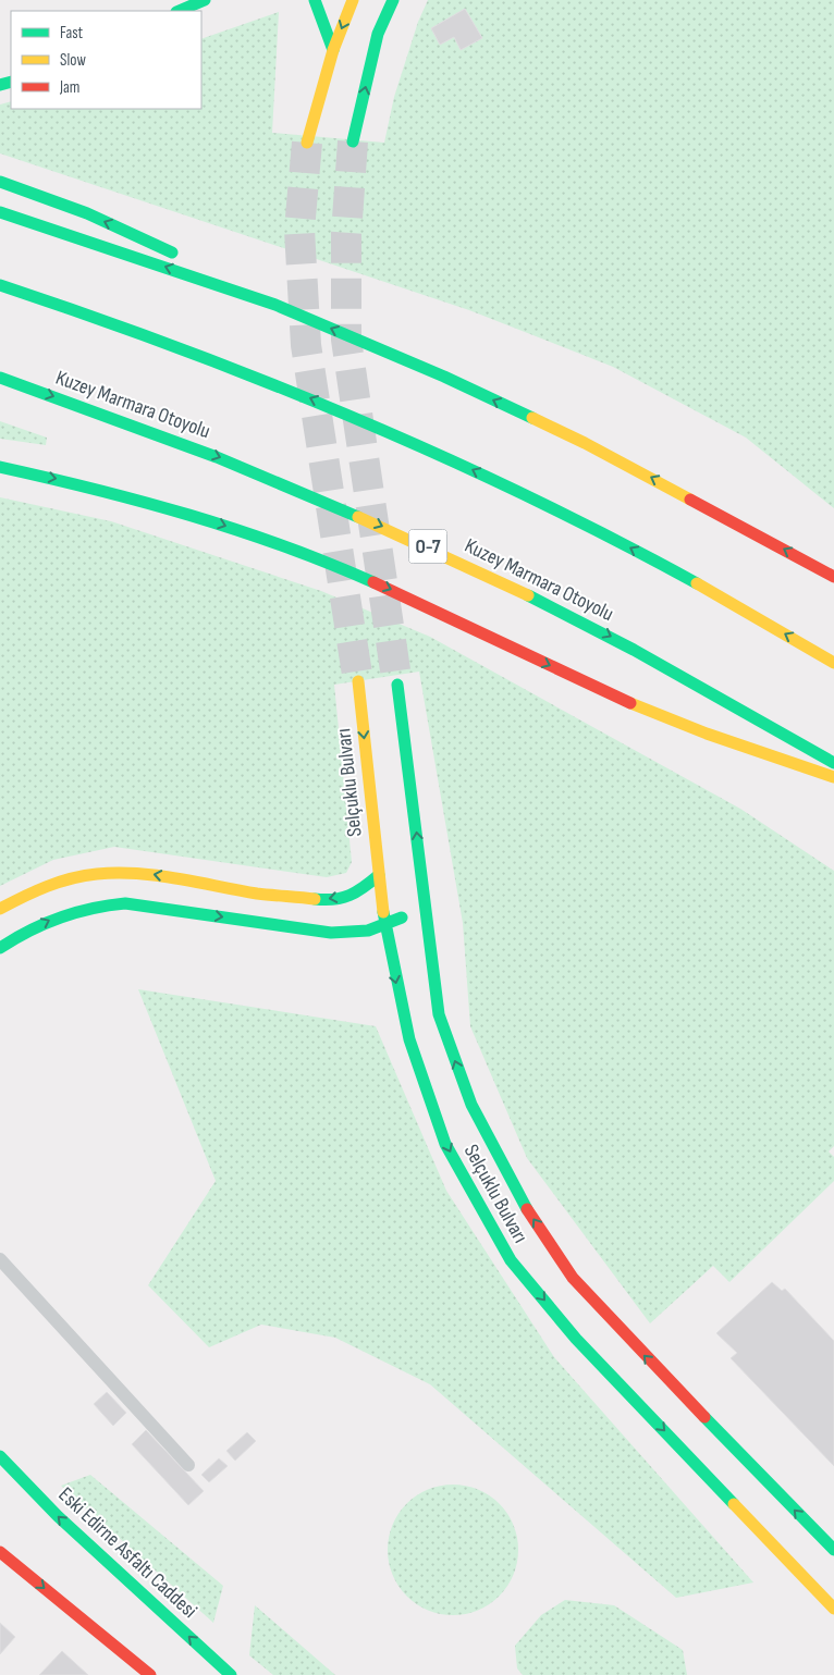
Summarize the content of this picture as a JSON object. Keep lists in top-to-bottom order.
{
  "streets": {
    "main road": [
      "Kuzey Marmara Otoyolu",
      "O-7",
      "Selçuklu Bulvarı",
      "Eski Edirne Asfaltı Caddesi"
    ]
  },
  "legend": ["Fast", "Slow", "Jam"]
}
